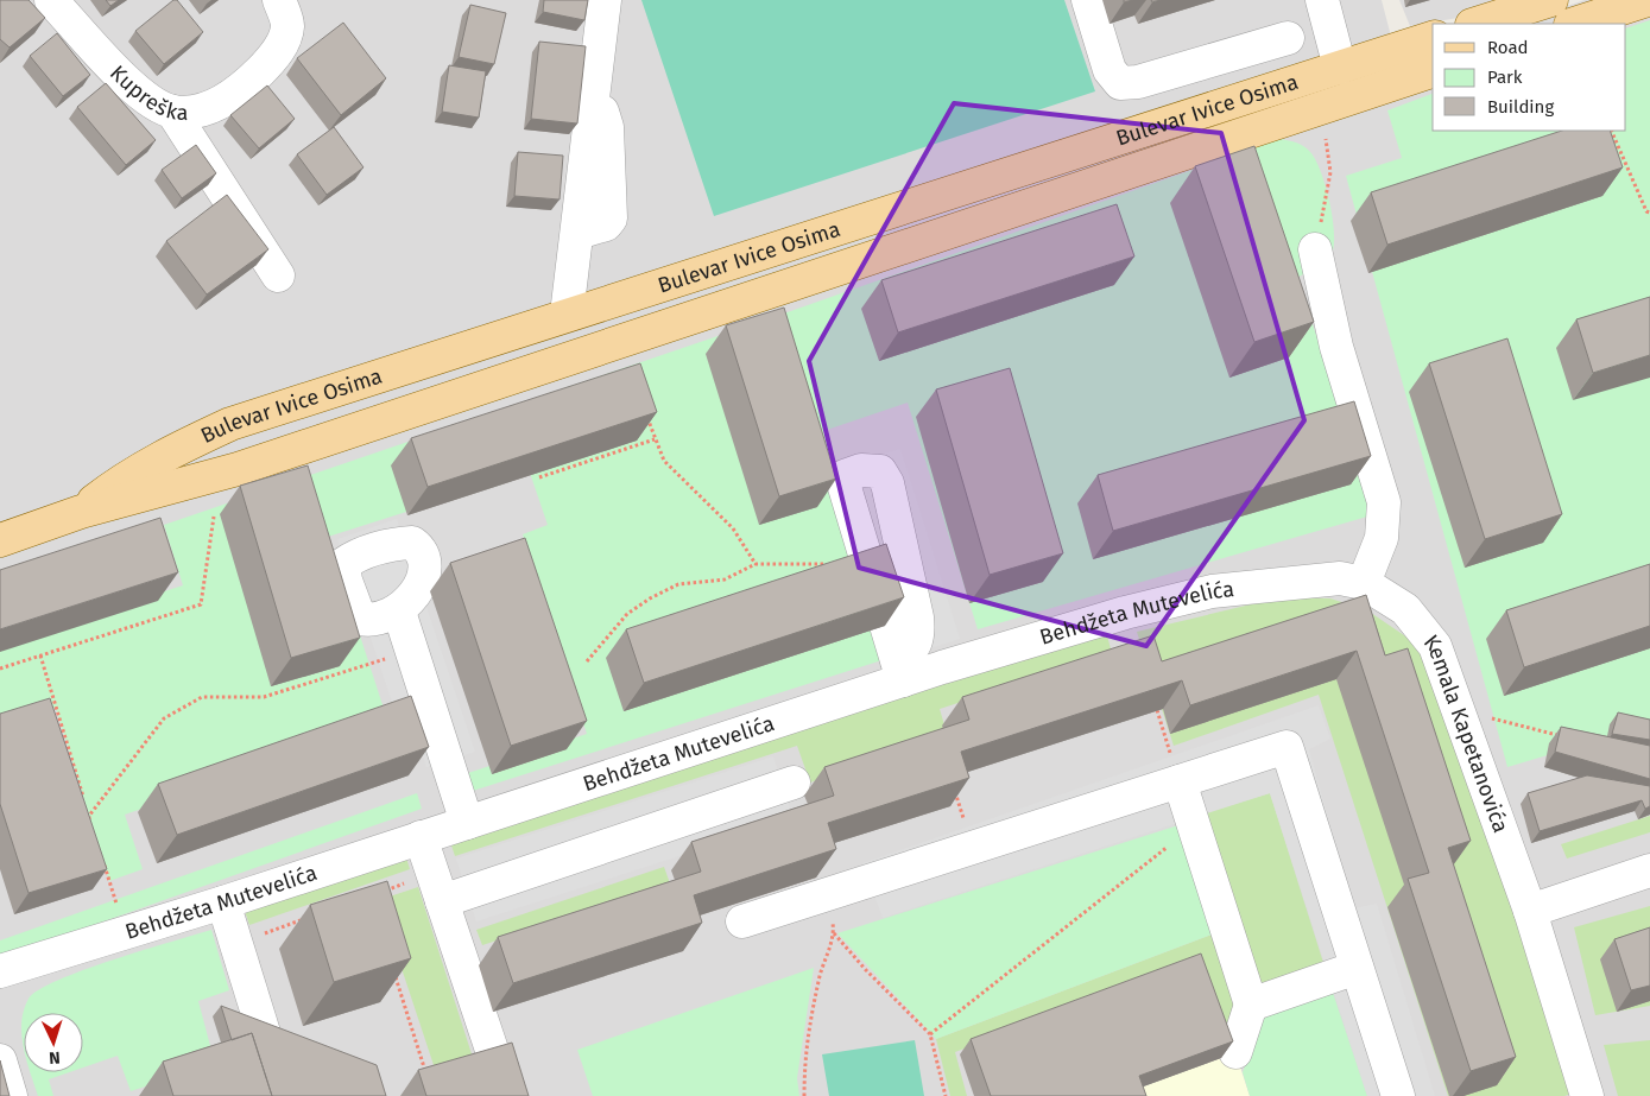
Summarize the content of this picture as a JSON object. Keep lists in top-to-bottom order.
{
  "streets": {
    "main road": ["Bulevar Ivice Osima"],
    "street": ["Kupreška", "Behdžeta Mutevelića", "Kemala Kapetanovića"]
  },
  "crossings": [
    ["Behdžeta Mutevelića", "Kemala Kapetanovića"]
  ],
  "legend": ["Road", "Park", "Building"],
  "north": "bottom"
}
